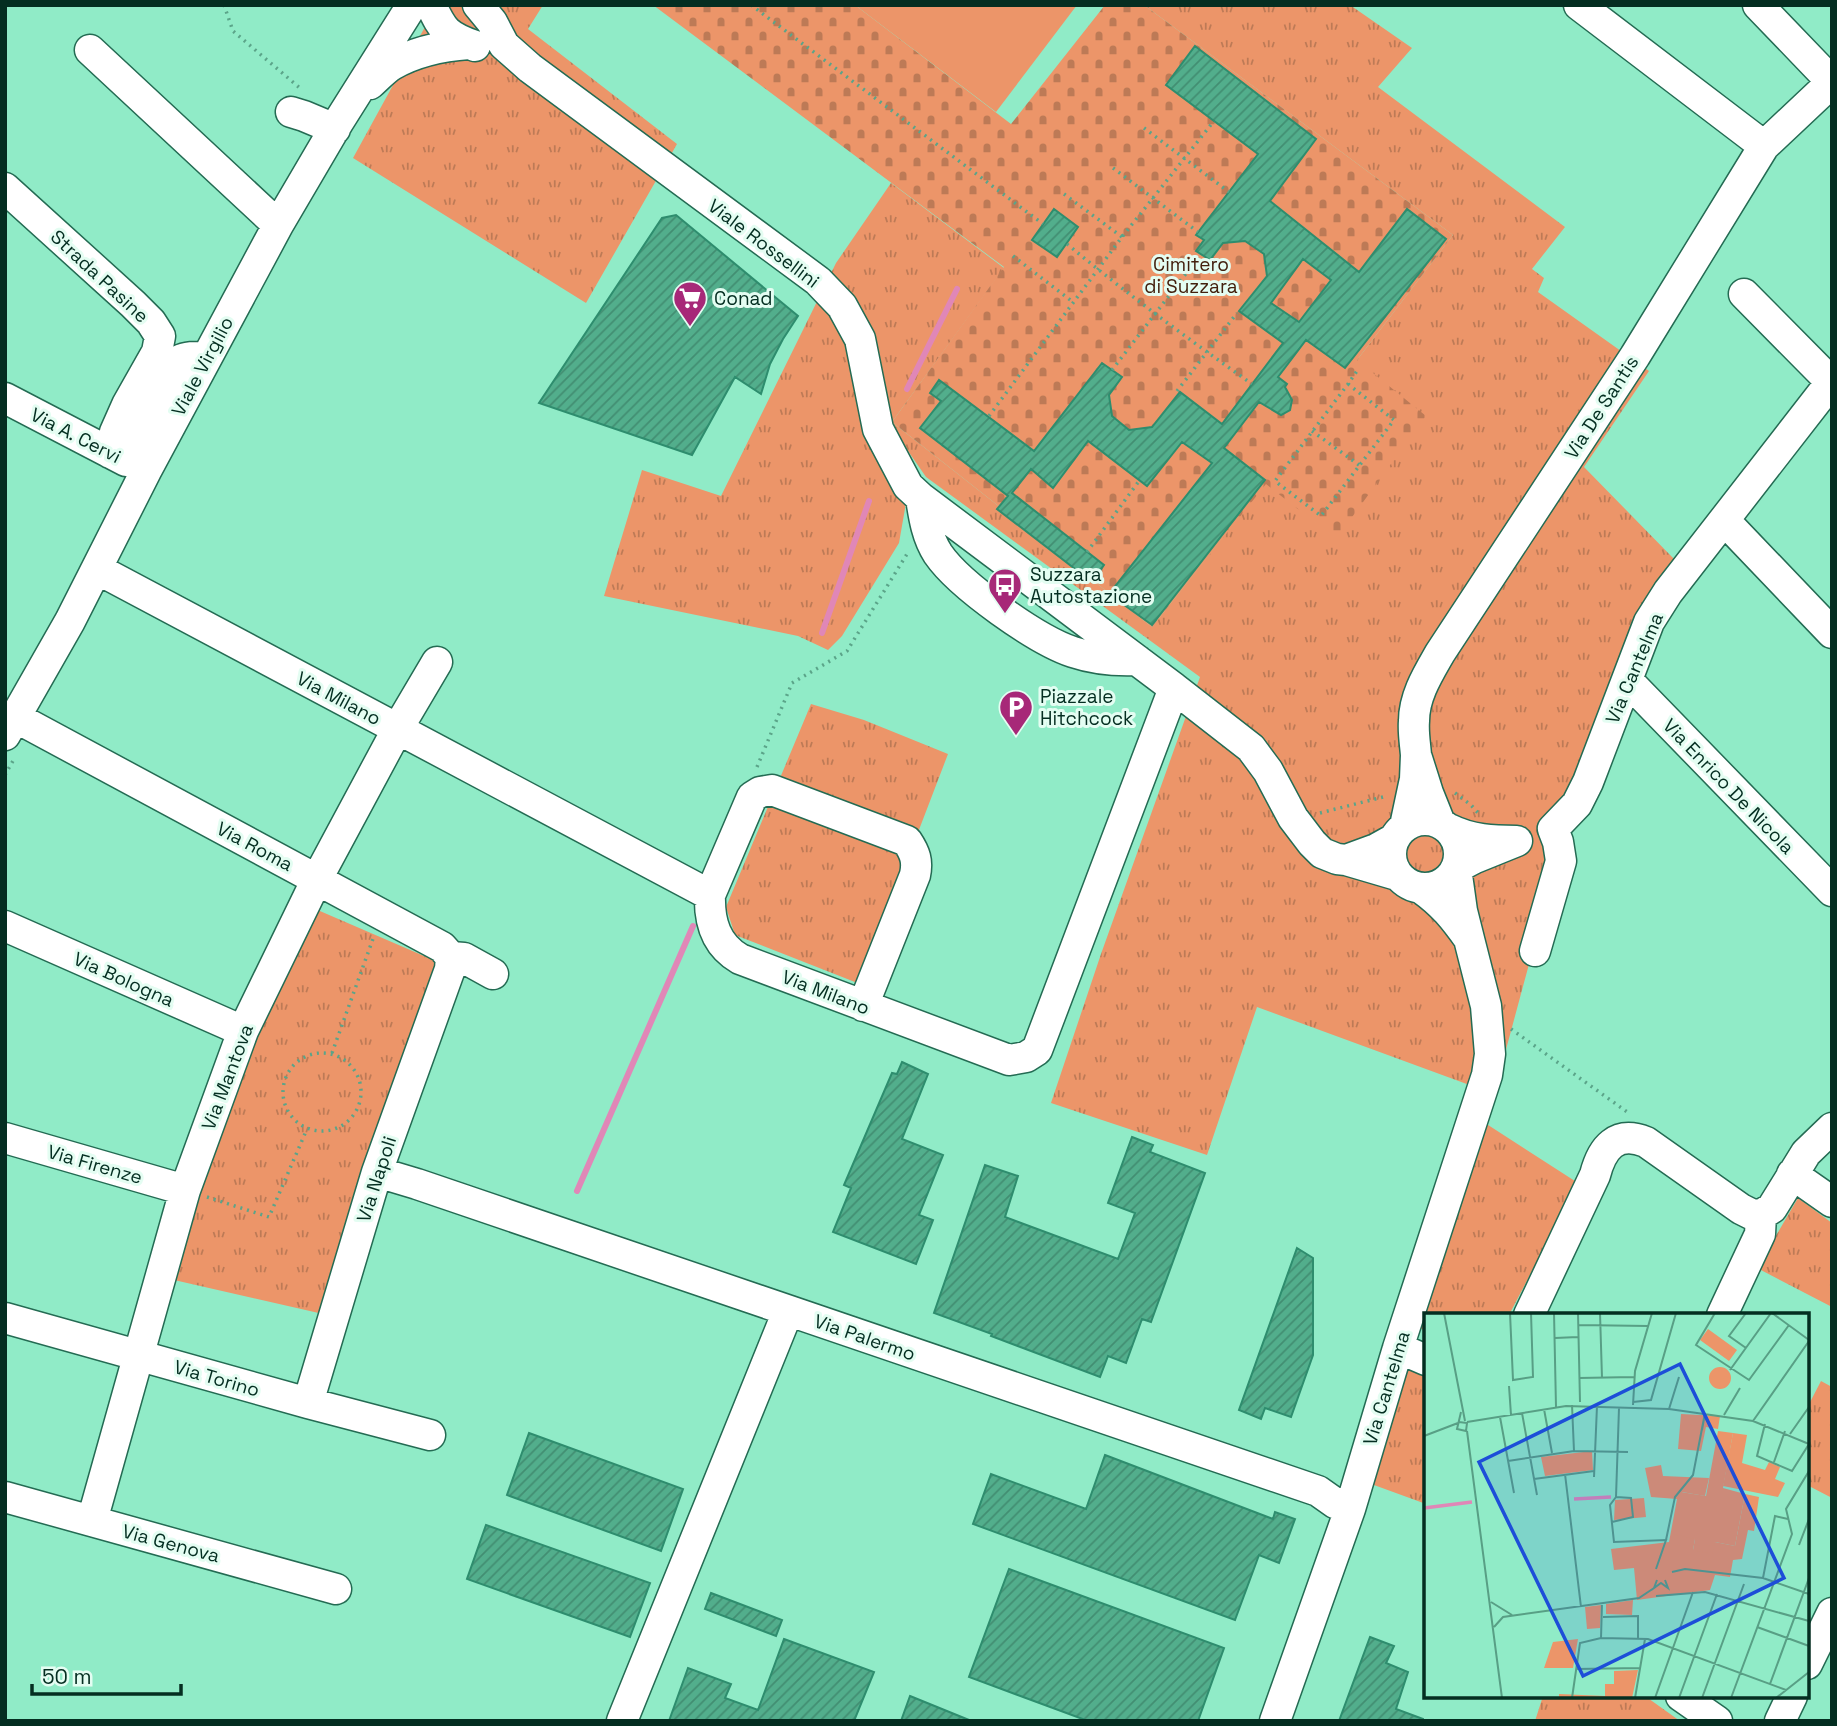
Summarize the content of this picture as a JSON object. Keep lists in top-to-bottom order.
{
  "streets": {
    "street": [
      "Viale Rossellini",
      "Strada Pasine",
      "Viale Virgilio",
      "Via De Santis",
      "Via A. Cervi",
      "Via Cantelma",
      "Via Milano",
      "Via Enrico De Nicola",
      "Via Roma",
      "Via Bologna",
      "Via Mantova",
      "Via Firenze",
      "Via Napoli",
      "Via Palermo",
      "Via Torino",
      "Via Genova"
    ]
  },
  "crossings": [
    ["Viale Rossellini", "Via Milano"],
    ["Strada Pasine", "Via A. Cervi"],
    ["Viale Virgilio", "Via A. Cervi"],
    ["Viale Virgilio", "Via Milano"],
    ["Viale Virgilio", "Via Roma"],
    ["Via De Santis", "Via Cantelma"],
    ["Via Cantelma", "Via Enrico De Nicola"],
    ["Via Cantelma", "Via Palermo"],
    ["Via Milano", "Via Mantova"],
    ["Via Roma", "Via Mantova"],
    ["Via Roma", "Via Napoli"],
    ["Via Bologna", "Via Mantova"],
    ["Via Mantova", "Via Firenze"],
    ["Via Mantova", "Via Torino"],
    ["Via Mantova", "Via Genova"],
    ["Via Napoli", "Via Palermo"],
    ["Via Napoli", "Via Torino"]
  ],
  "parks": ["Cimitero di Suzzara"],
  "places": {
    "supermarket": ["Conad"],
    "bus stop": ["Suzzara Autostazione"],
    "parking": ["Piazzale Hitchcock"]
  },
  "scale_bar": "50 m"
}
